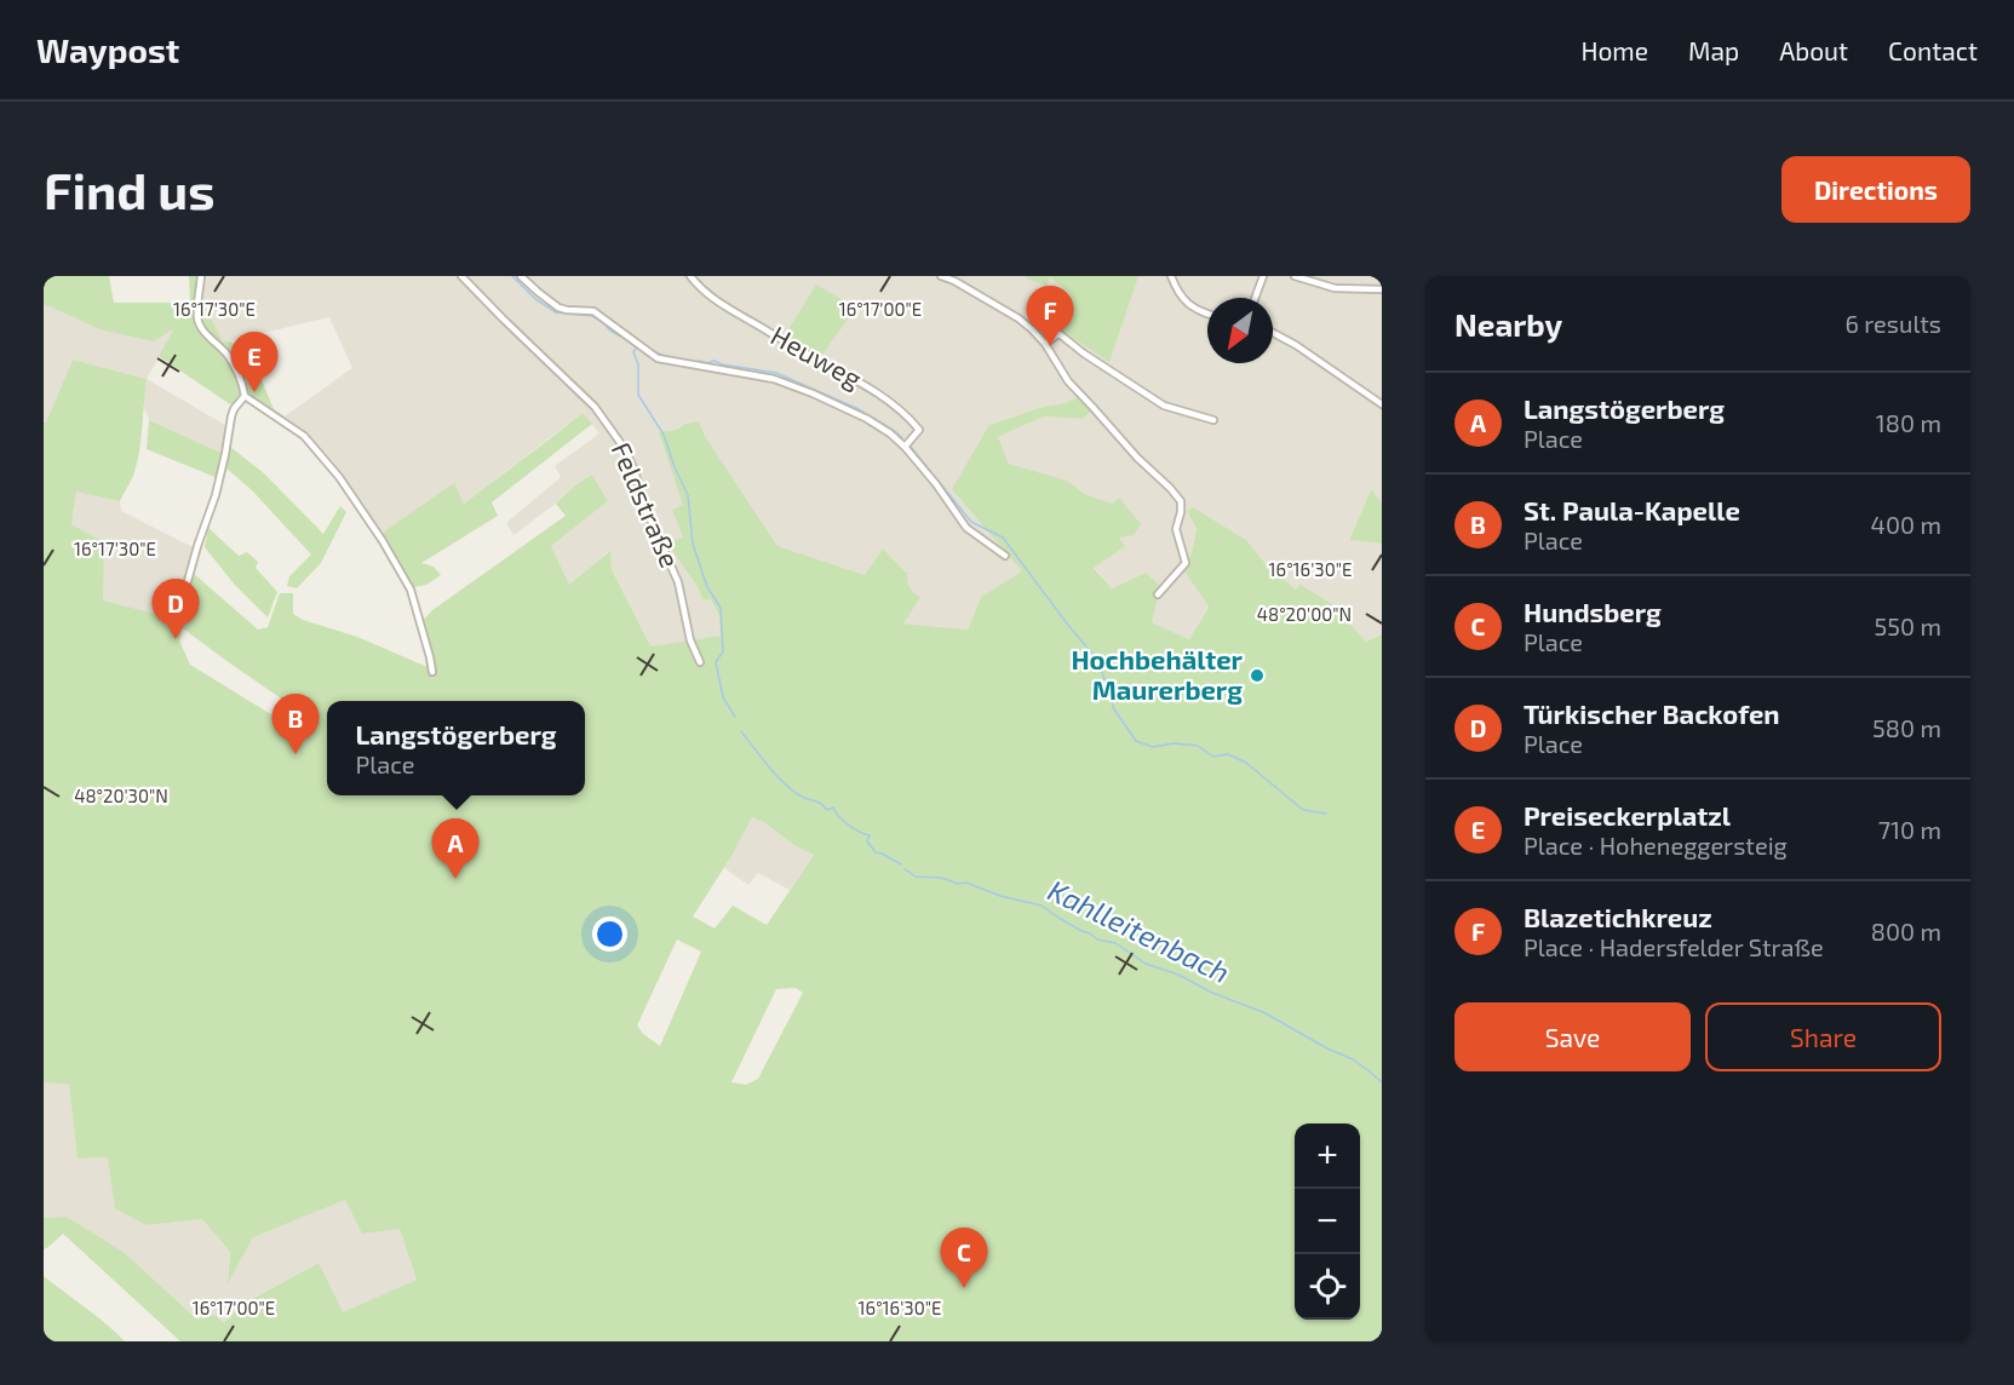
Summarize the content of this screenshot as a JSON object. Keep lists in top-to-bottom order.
{
  "streets": {
    "street": ["Heuweg", "Feldstraße"]
  },
  "water": ["Kahlleitenbach"],
  "places": ["Hochbehälter Maurerberg"],
  "north": "bottom left",
  "page": {
    "header": "Waypost",
    "nav": [
      "Home",
      "Map",
      "About",
      "Contact"
    ],
    "buttons": [
      "Directions",
      ["Save", "Share"]
    ],
    "title": "Find us",
    "heading": ["Nearby", "6 results"],
    "pins": [
      "F",
      "E",
      "D",
      "B",
      "A",
      "C"
    ],
    "list": [
      {
        "mark": "A",
        "name": "Langstögerberg",
        "note": "Place",
        "value": "180 m"
      },
      {
        "mark": "B",
        "name": "St. Paula-Kapelle",
        "note": "Place",
        "value": "400 m"
      },
      {
        "mark": "C",
        "name": "Hundsberg",
        "note": "Place",
        "value": "550 m"
      },
      {
        "mark": "D",
        "name": "Türkischer Backofen",
        "note": "Place",
        "value": "580 m"
      },
      {
        "mark": "E",
        "name": "Preiseckerplatzl",
        "note": "Place · Hoheneggersteig",
        "value": "710 m"
      },
      {
        "mark": "F",
        "name": "Blazetichkreuz",
        "note": "Place · Hadersfelder Straße",
        "value": "800 m"
      }
    ],
    "popup": ["Langstögerberg", "Place"],
    "map_buttons": ["+", "−"]
  },
  "coordinates": [
    "16°17'30\"E",
    "16°17'00\"E",
    "16°16'30\"E",
    "48°20'00\"N",
    "48°20'30\"N"
  ]
}
